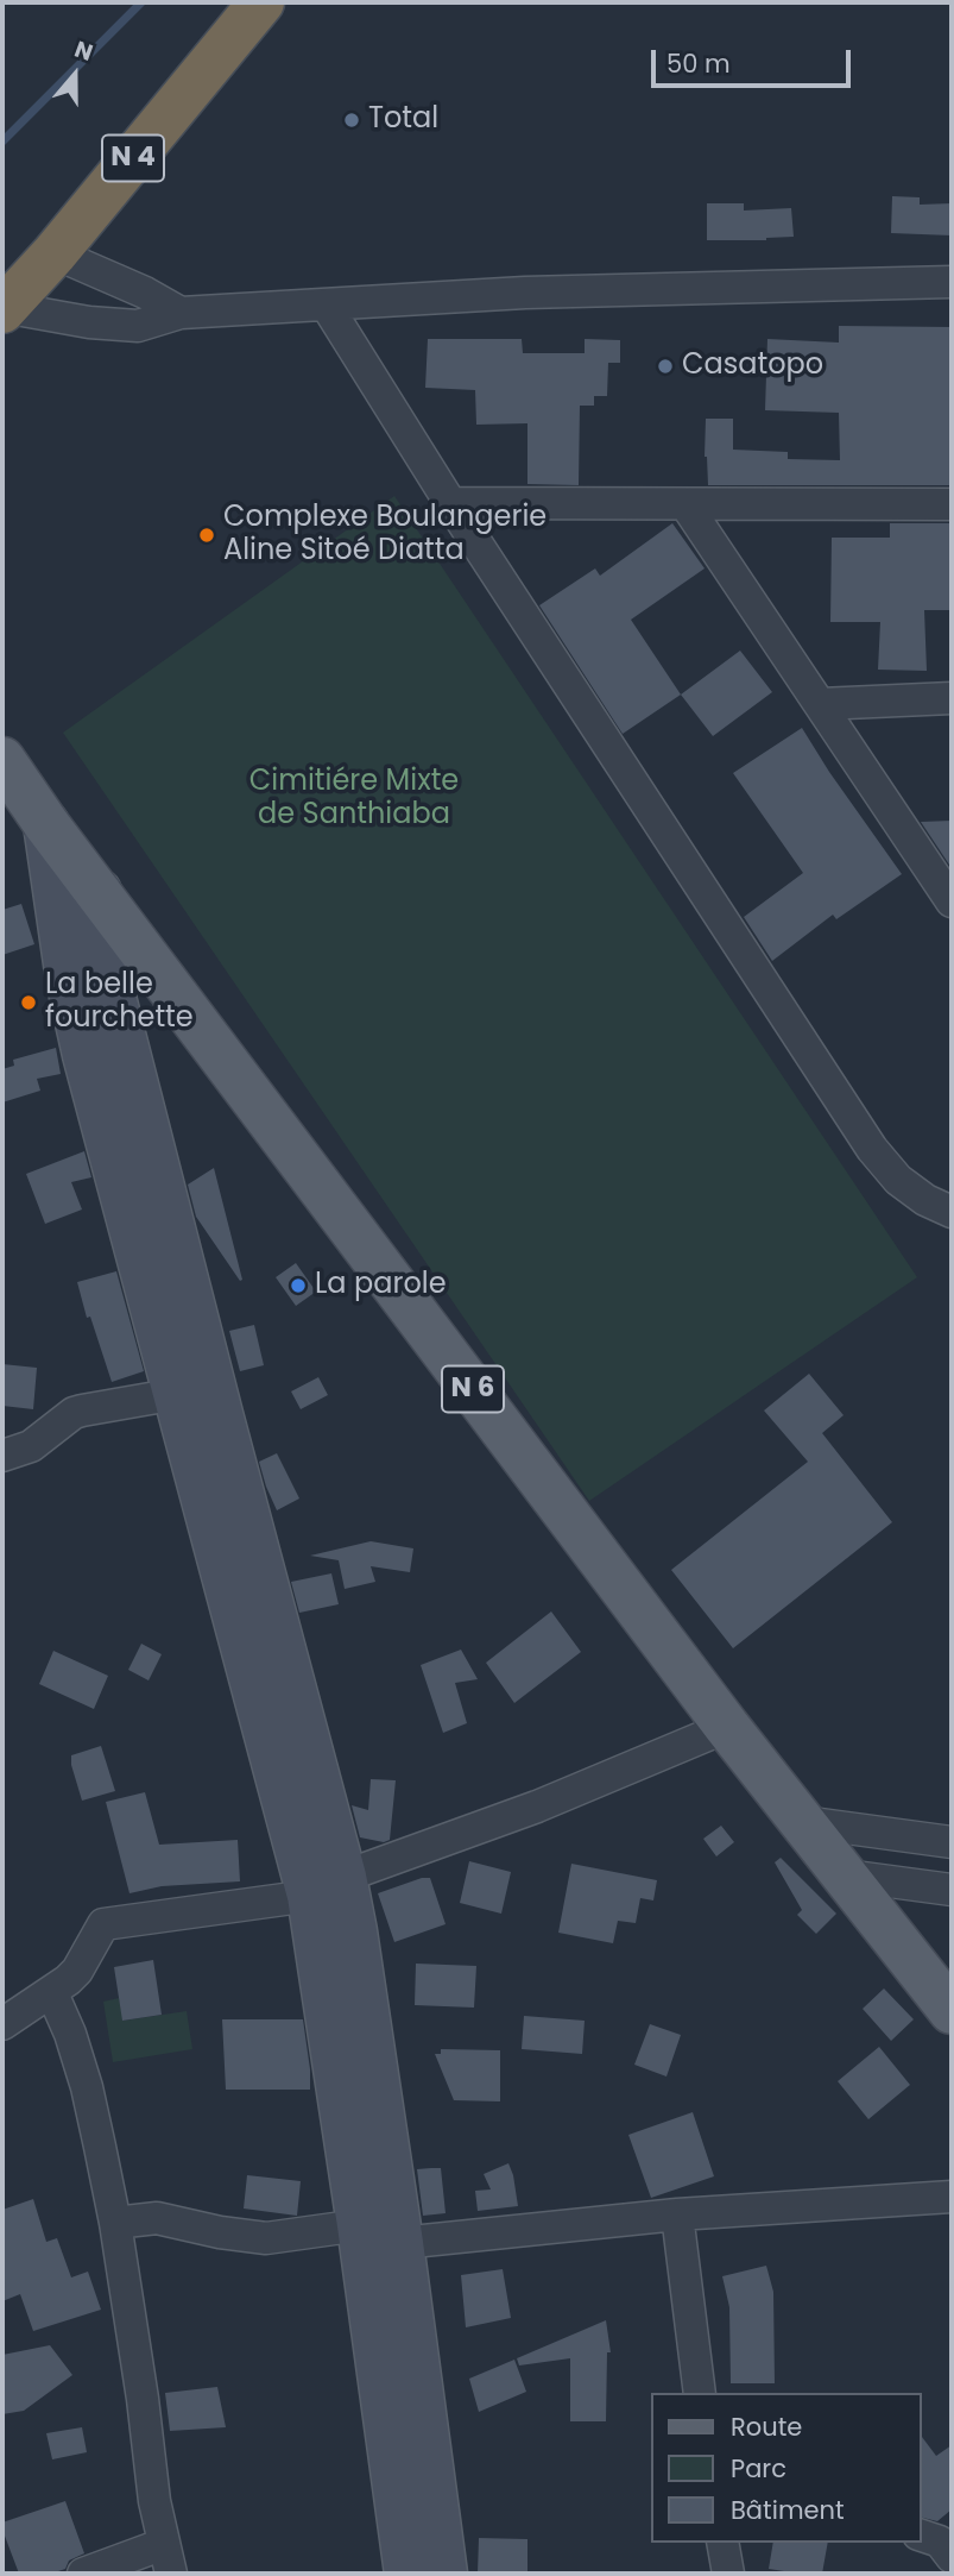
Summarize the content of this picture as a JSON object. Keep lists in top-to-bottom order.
{
  "streets": {
    "highway": ["N 4"],
    "main road": ["N 6"]
  },
  "parks": ["Cimitiére Mixte de Santhiaba"],
  "places": [
    "Total",
    "Casatopo",
    "Complexe Boulangerie Aline Sitoé Diatta",
    "La belle fourchette",
    "La parole"
  ],
  "legend": ["Route", "Parc", "Bâtiment"],
  "scale_bar": "50 m",
  "north": "top"
}
